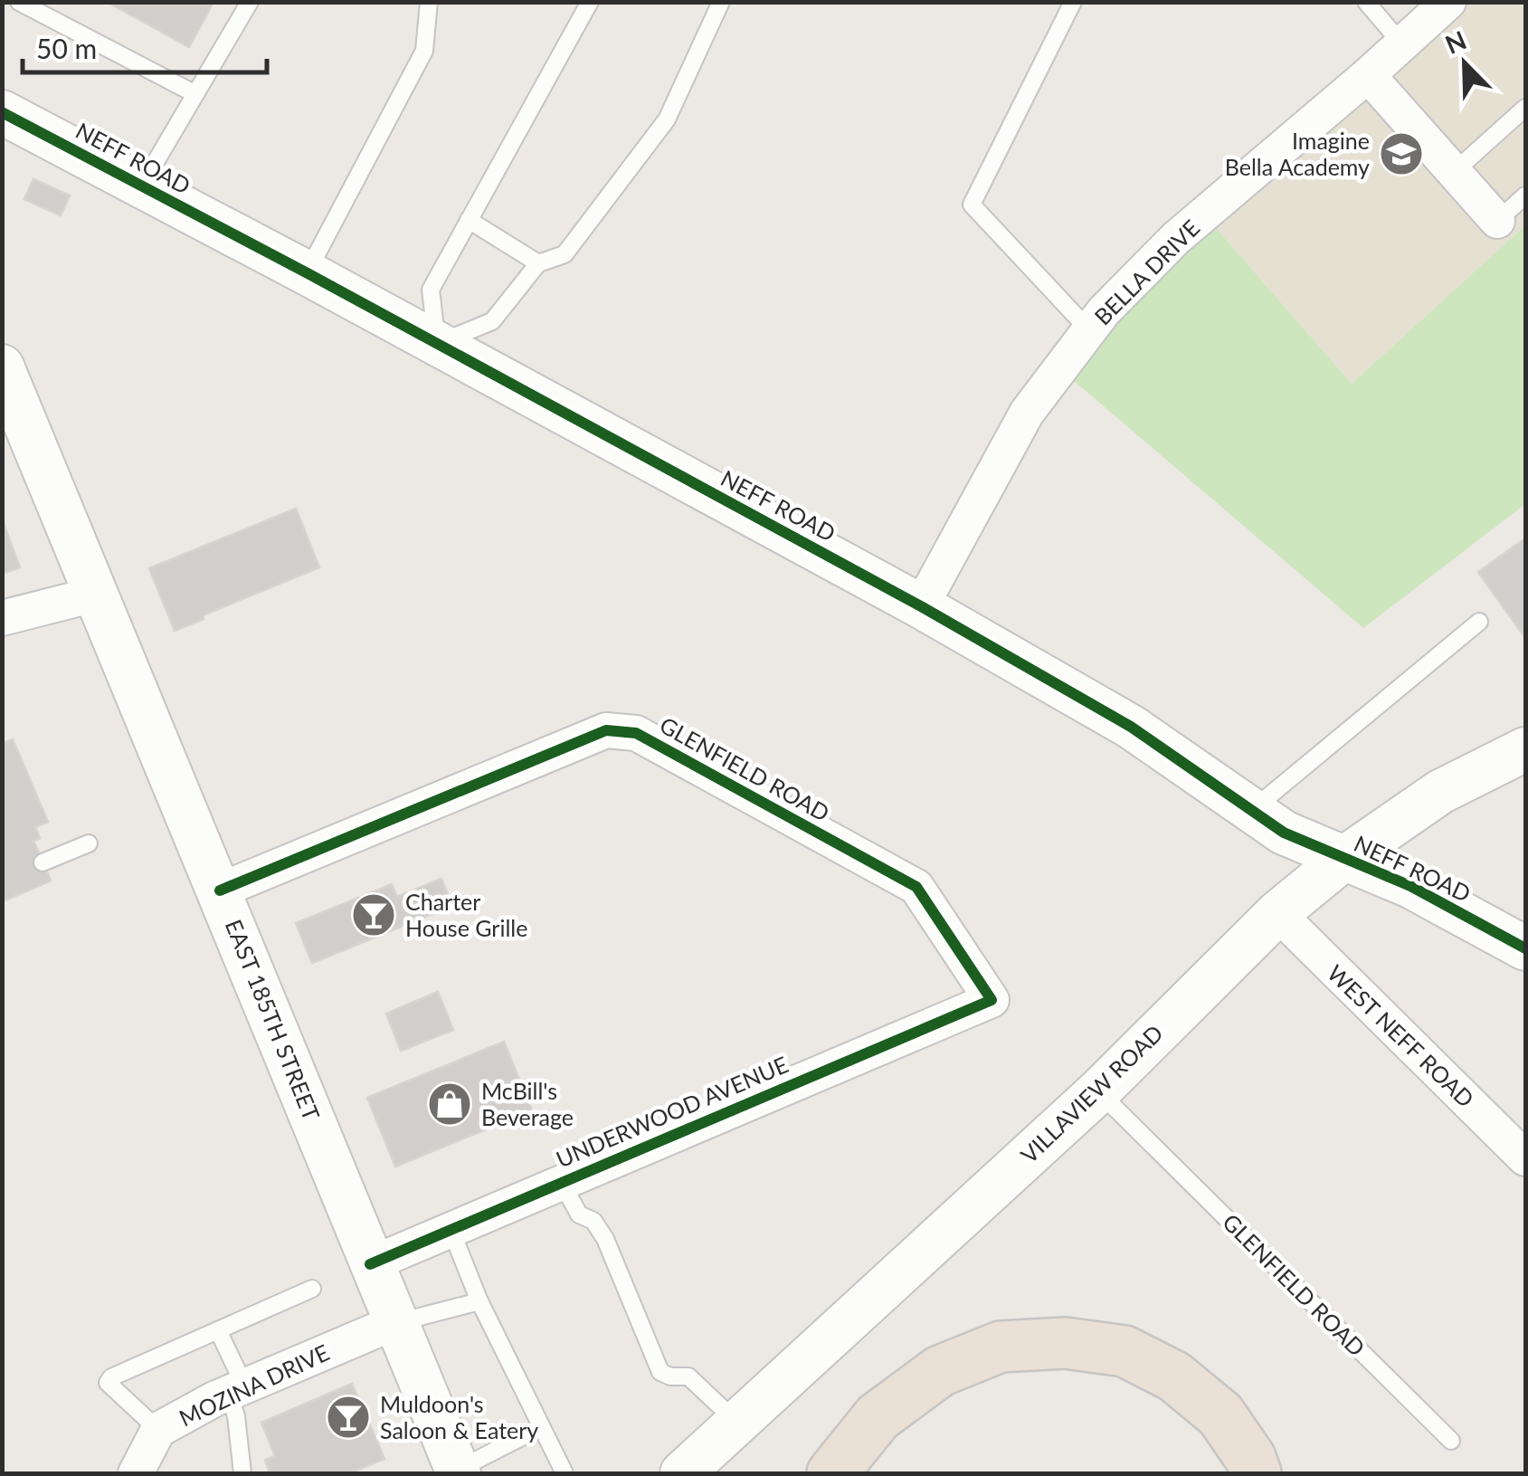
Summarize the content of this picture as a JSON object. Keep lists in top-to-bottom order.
{
  "streets": {
    "street": [
      "NEFF ROAD",
      "BELLA DRIVE",
      "GLENFIELD ROAD",
      "EAST 185TH STREET",
      "WEST NEFF ROAD",
      "VILLAVIEW ROAD",
      "UNDERWOOD AVENUE",
      "MOZINA DRIVE"
    ]
  },
  "crossings": [
    ["NEFF ROAD", "BELLA DRIVE"],
    ["NEFF ROAD", "VILLAVIEW ROAD"],
    ["GLENFIELD ROAD", "EAST 185TH STREET"],
    ["GLENFIELD ROAD", "VILLAVIEW ROAD"],
    ["GLENFIELD ROAD", "UNDERWOOD AVENUE"],
    ["EAST 185TH STREET", "UNDERWOOD AVENUE"],
    ["EAST 185TH STREET", "MOZINA DRIVE"],
    ["WEST NEFF ROAD", "VILLAVIEW ROAD"]
  ],
  "places": {
    "school or university": ["Imagine Bella Academy"],
    "bar": ["Charter House Grille", "Muldoon's Saloon & Eatery"],
    "shop": ["McBill's Beverage"]
  },
  "scale_bar": "50 m",
  "north": "top left"
}
